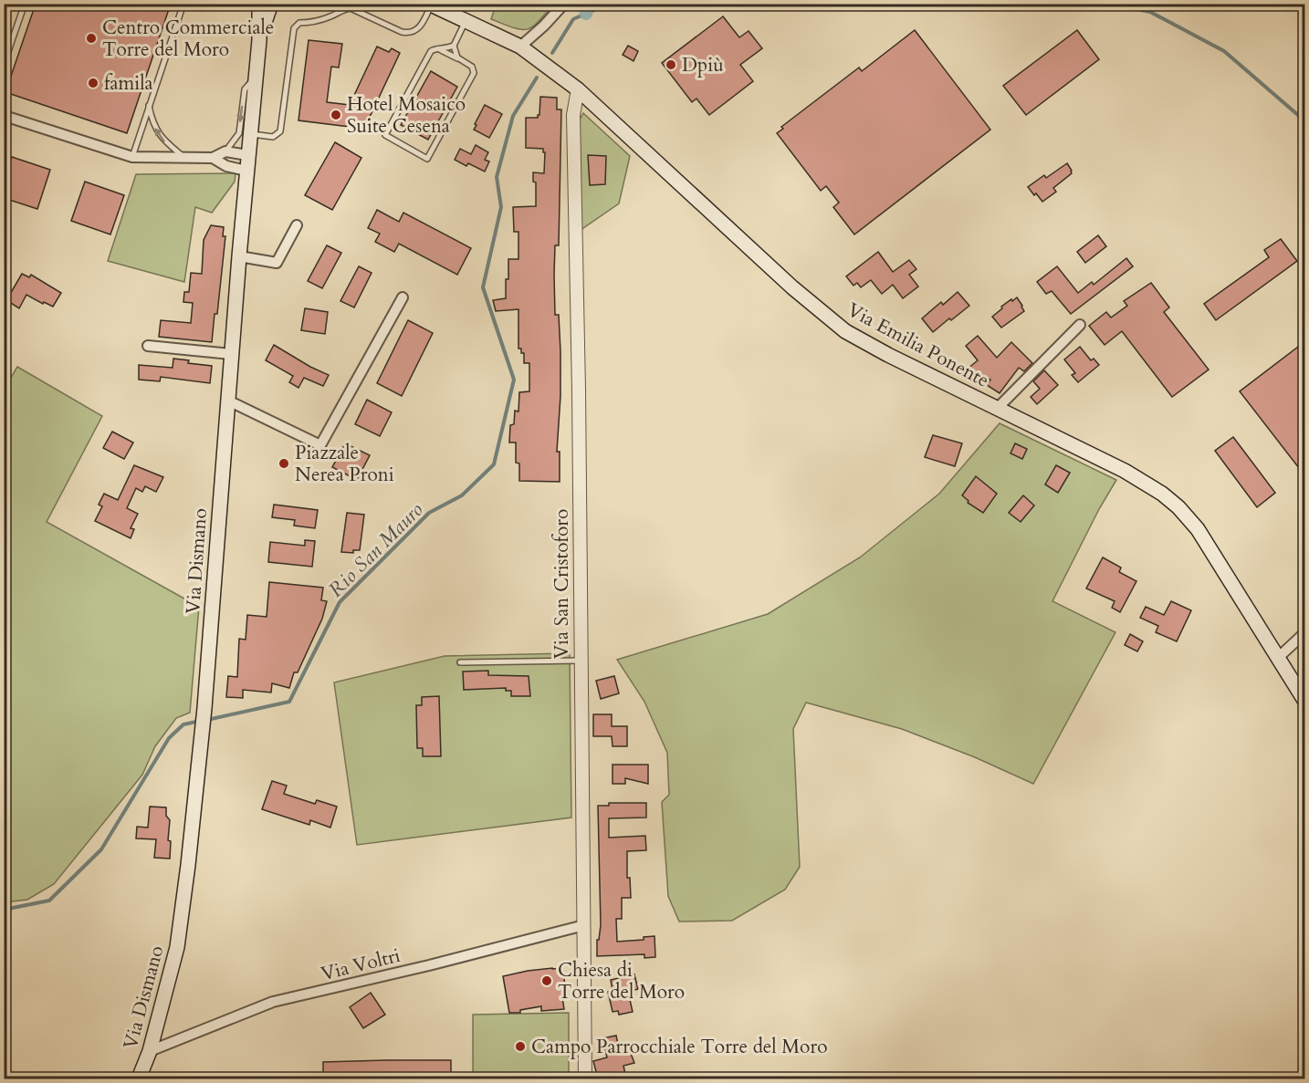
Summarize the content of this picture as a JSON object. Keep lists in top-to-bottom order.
{
  "streets": {
    "main road": ["Via Emilia Ponente", "Via Dismano"],
    "street": ["Via San Cristoforo", "Via Voltri"]
  },
  "crossings": [
    ["Via Emilia Ponente", "Via San Cristoforo"],
    ["Via Dismano", "Via Voltri"],
    ["Via San Cristoforo", "Via Voltri"]
  ],
  "water": ["Rio San Mauro"],
  "places": [
    "Centro Commerciale Torre del Moro",
    "Dpiù",
    "famila",
    "Hotel Mosaico Suite Cesena",
    "Piazzale Nerea Proni",
    "Chiesa di Torre del Moro",
    "Campo Parrocchiale Torre del Moro"
  ]
}
